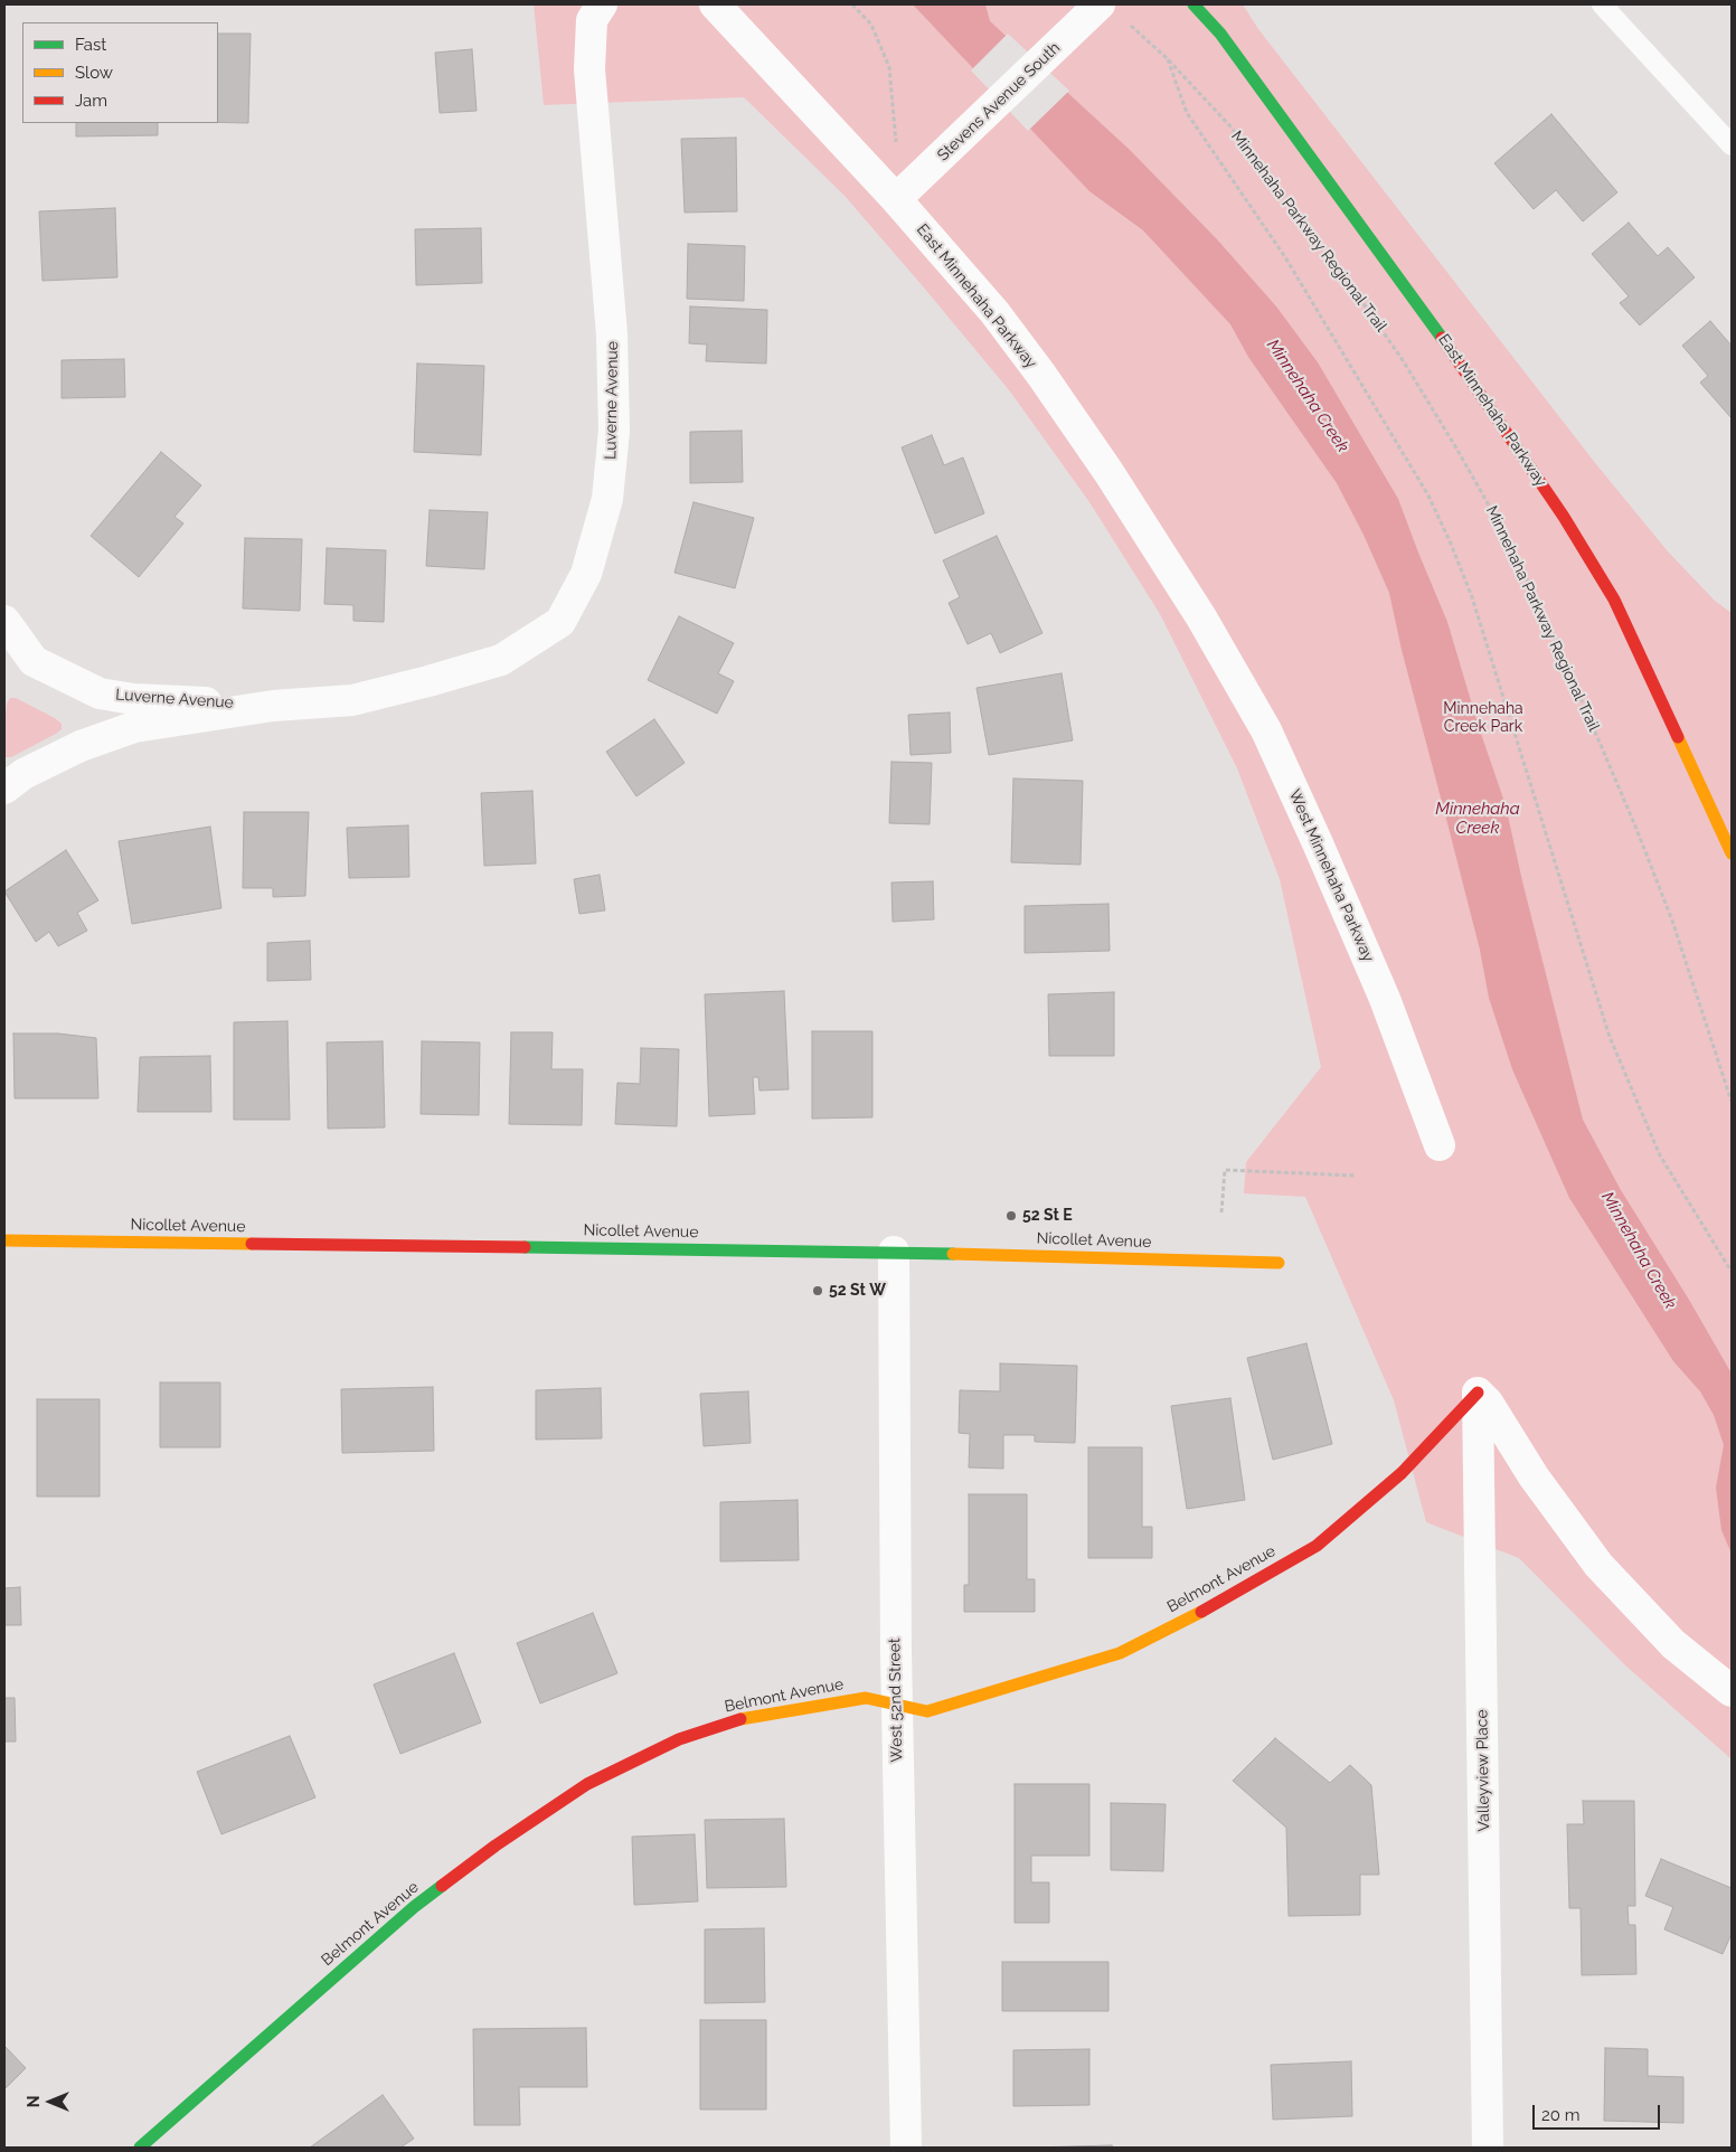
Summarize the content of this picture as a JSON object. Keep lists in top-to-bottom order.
{
  "streets": {
    "street": [
      "Stevens Avenue South",
      "East Minnehaha Parkway",
      "Luverne Avenue",
      "West Minnehaha Parkway",
      "Nicollet Avenue",
      "Belmont Avenue",
      "West 52nd Street",
      "Valleyview Place"
    ],
    "path": ["Minnehaha Parkway Regional Trail"]
  },
  "crossings": [
    ["Stevens Avenue South", "East Minnehaha Parkway"],
    ["East Minnehaha Parkway", "West Minnehaha Parkway"],
    ["Nicollet Avenue", "West 52nd Street"],
    ["Belmont Avenue", "West 52nd Street"],
    ["Belmont Avenue", "Valleyview Place"]
  ],
  "water": ["Minnehaha Creek"],
  "parks": ["Minnehaha Creek Park"],
  "places": ["52 St E", "52 St W"],
  "legend": ["Fast", "Slow", "Jam"],
  "scale_bar": "20 m",
  "north": "left"
}
